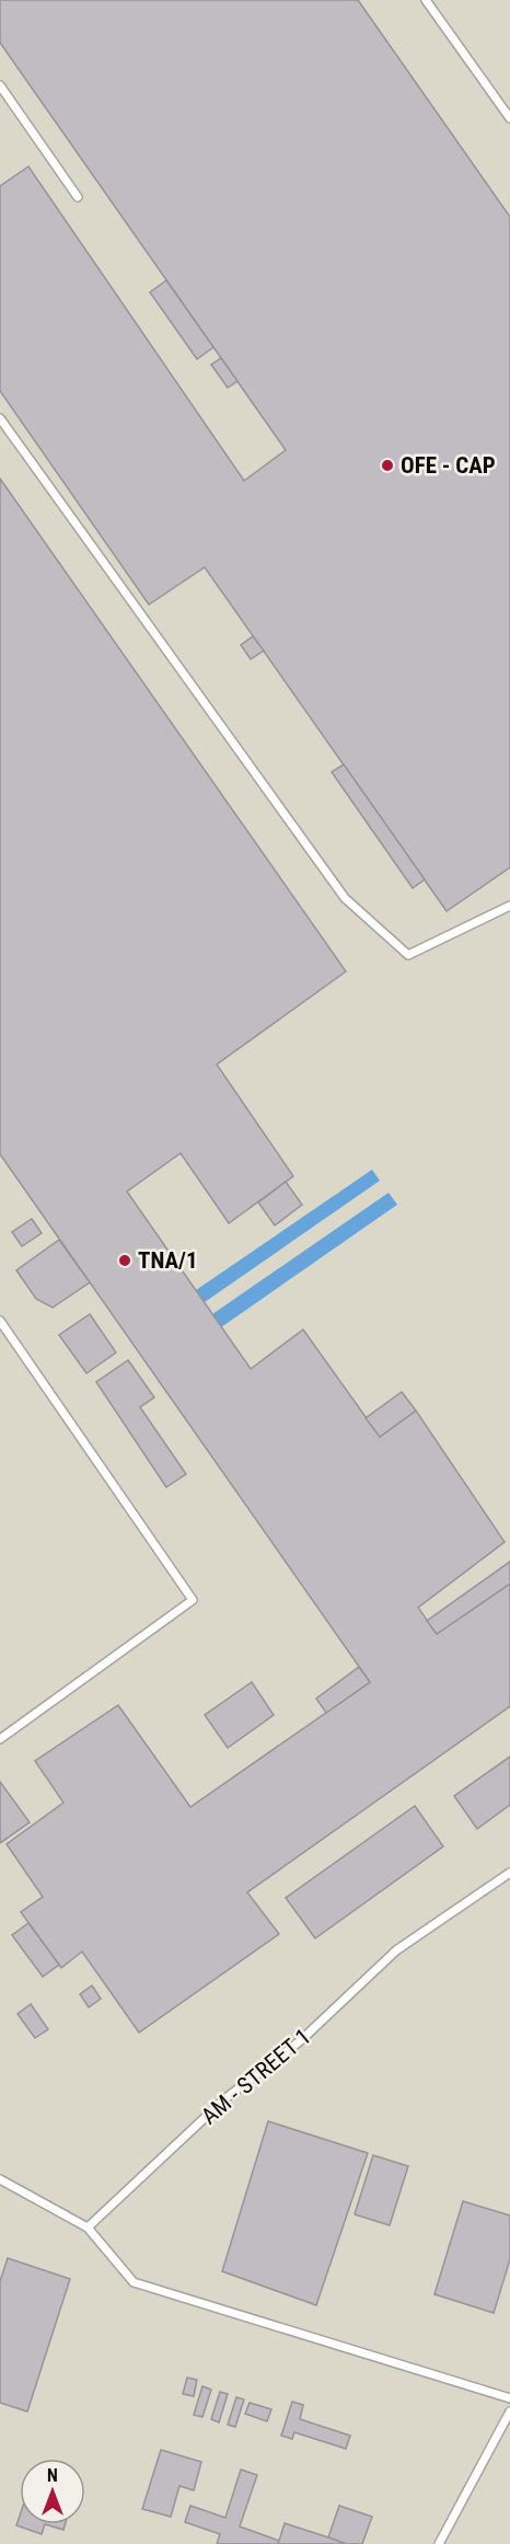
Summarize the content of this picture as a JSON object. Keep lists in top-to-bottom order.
{
  "streets": {
    "lane": ["AM - STREET 1"]
  },
  "places": ["OFE - CAP", "TNA/1"],
  "north": "top"
}
